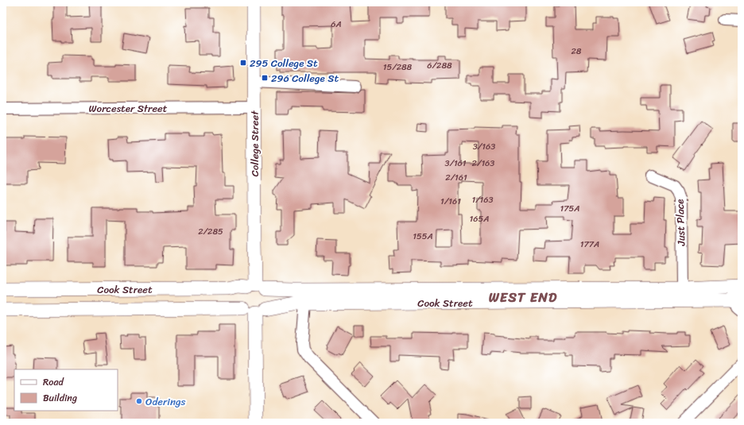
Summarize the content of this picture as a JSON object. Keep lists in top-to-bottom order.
{
  "streets": {
    "street": [
      "Worcester Street",
      "College Street",
      "Just Place",
      "Cook Street"
    ]
  },
  "crossings": [
    ["Worcester Street", "College Street"],
    ["College Street", "Cook Street"],
    ["Just Place", "Cook Street"]
  ],
  "districts": ["WEST END"],
  "places": {
    "transit": ["295 College St", "296 College St"],
    "other": ["Oderings"]
  },
  "house_numbers": [
    "6A",
    "28",
    "6/288",
    "15/288",
    "3/163",
    "3/161",
    "2/163",
    "2/161",
    "1/163",
    "1/161",
    "175A",
    "165A",
    "2/285",
    "155A",
    "177A"
  ],
  "legend": ["Road", "Building"]
}
